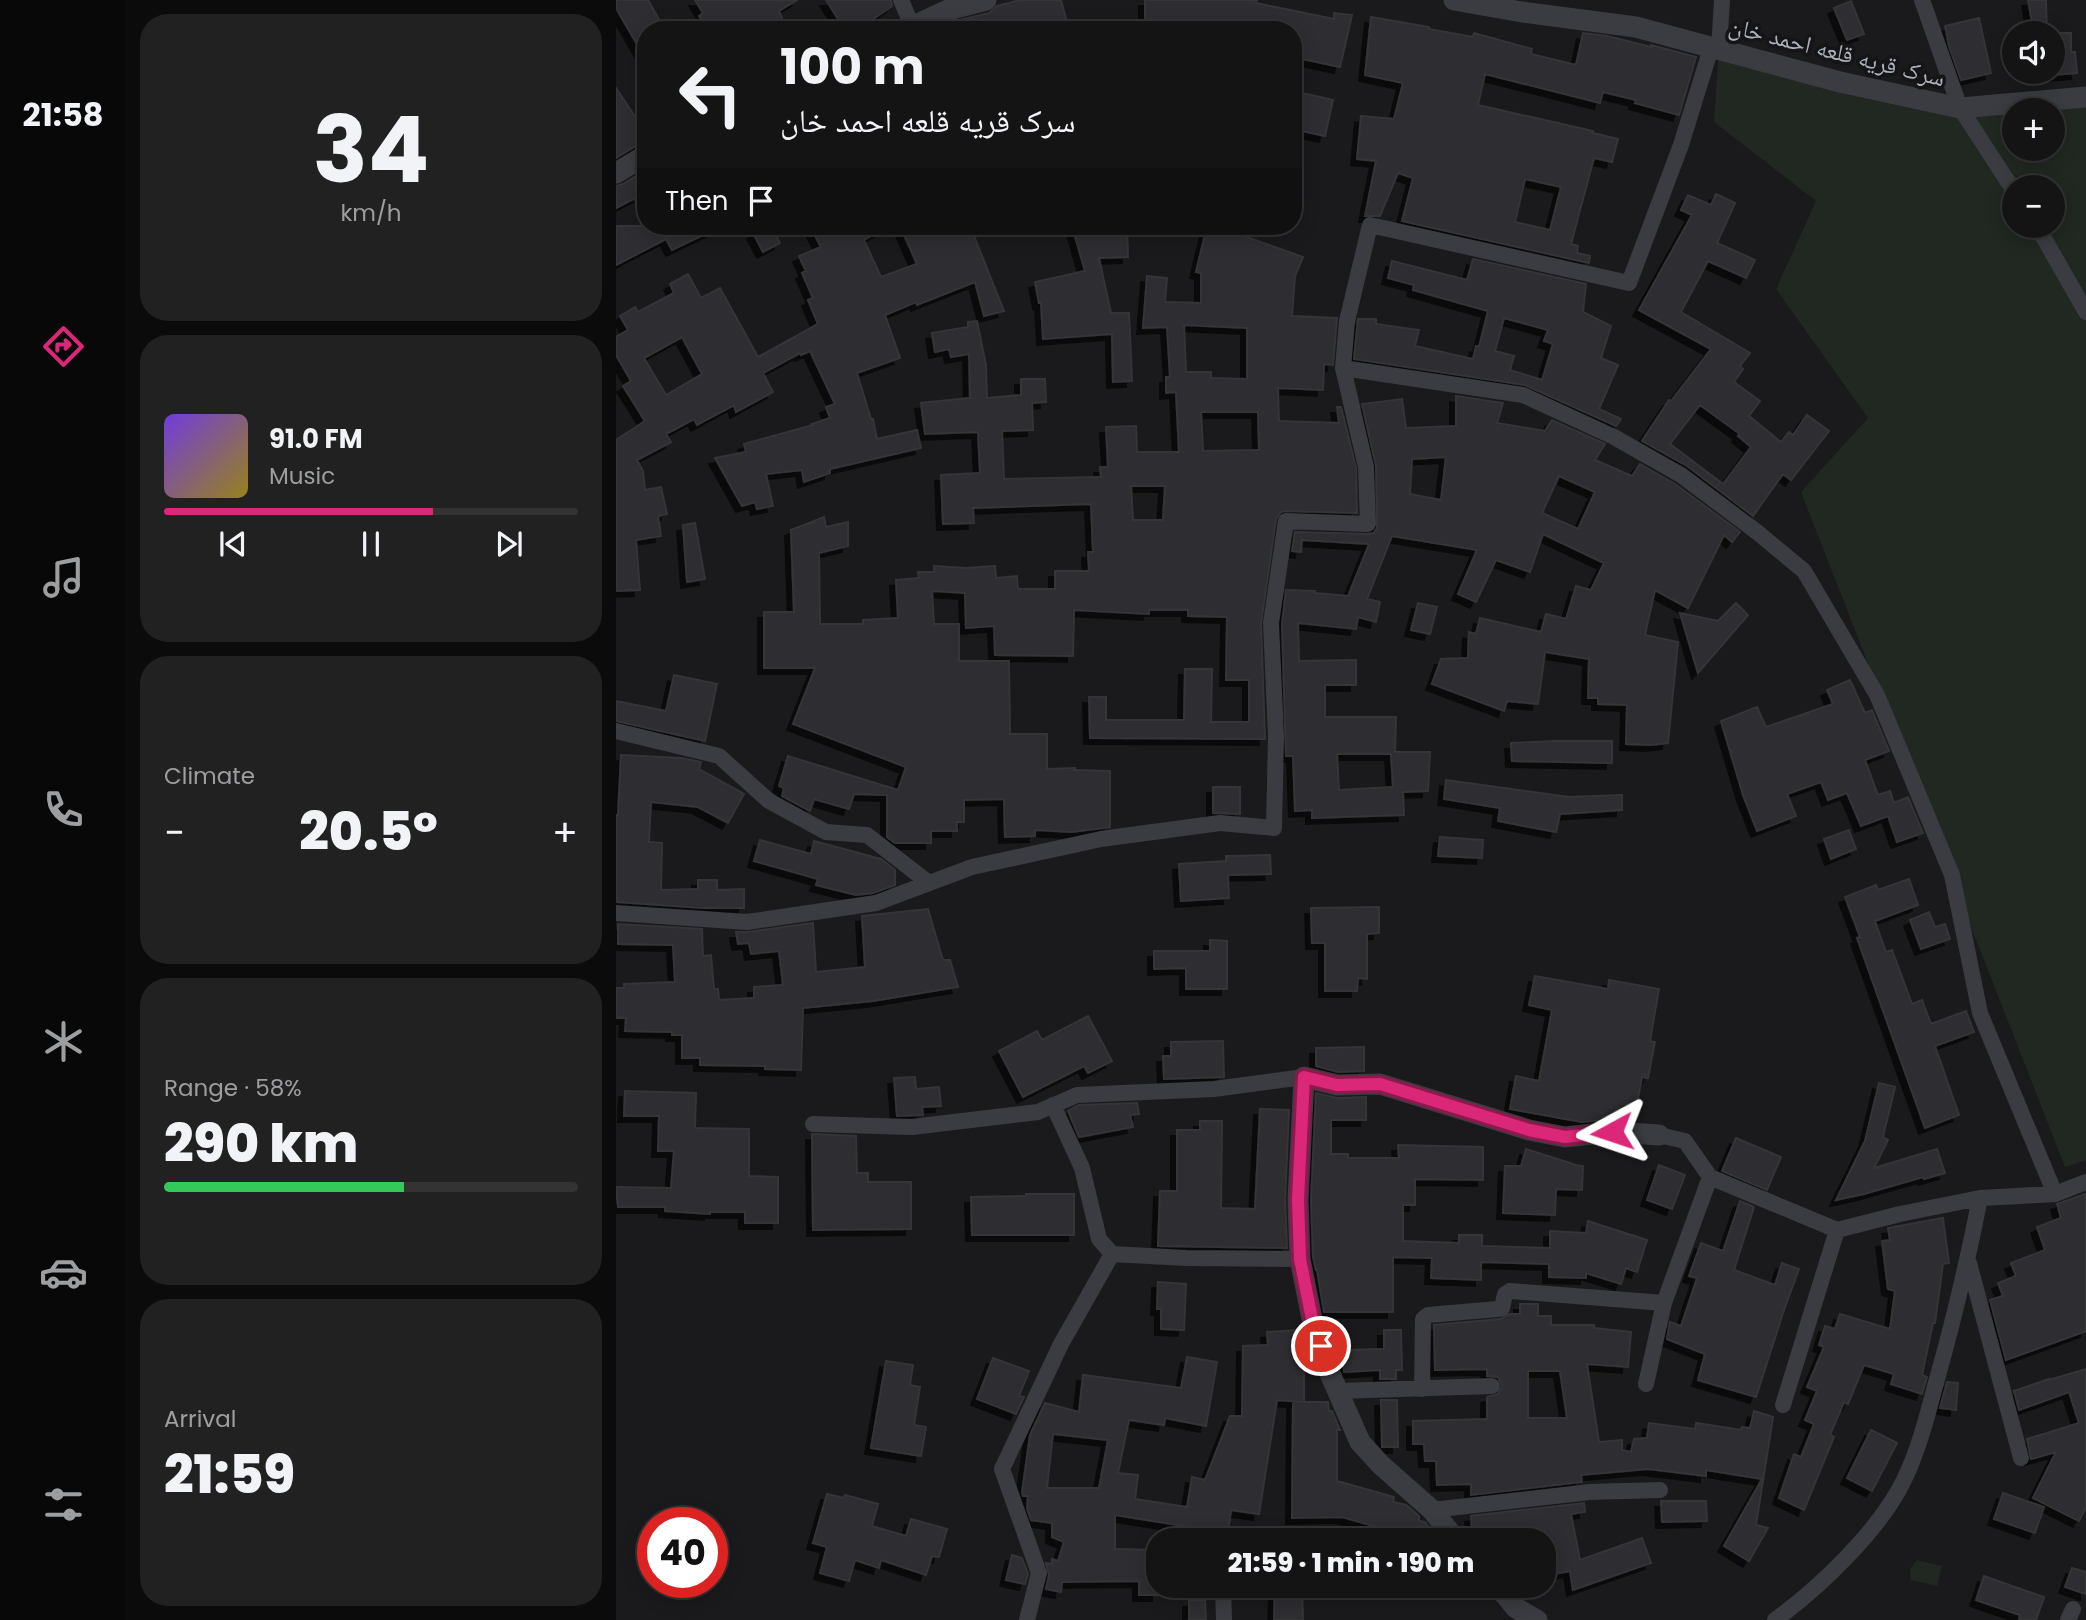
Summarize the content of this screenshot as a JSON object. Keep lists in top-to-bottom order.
{
  "streets": {
    "street": ["سرک قریه قلعه احمد خان"]
  },
  "page": {
    "tabs": "21:58",
    "tile": [
      ["34", "km/h"],
      "Climate",
      ["Range · 58%", "290 km"],
      ["Arrival", "21:59"]
    ],
    "map_buttons": ["+", "−"],
    "turn": ["100 m", "سرک قریه قلعه احمد خان"],
    "then": "Then",
    "song": ["91.0 FM", "Music"],
    "heat": ["−", "20.5°", "+"],
    "limit": "40",
    "trip": "21:59 · 1 min · 190 m"
  }
}
